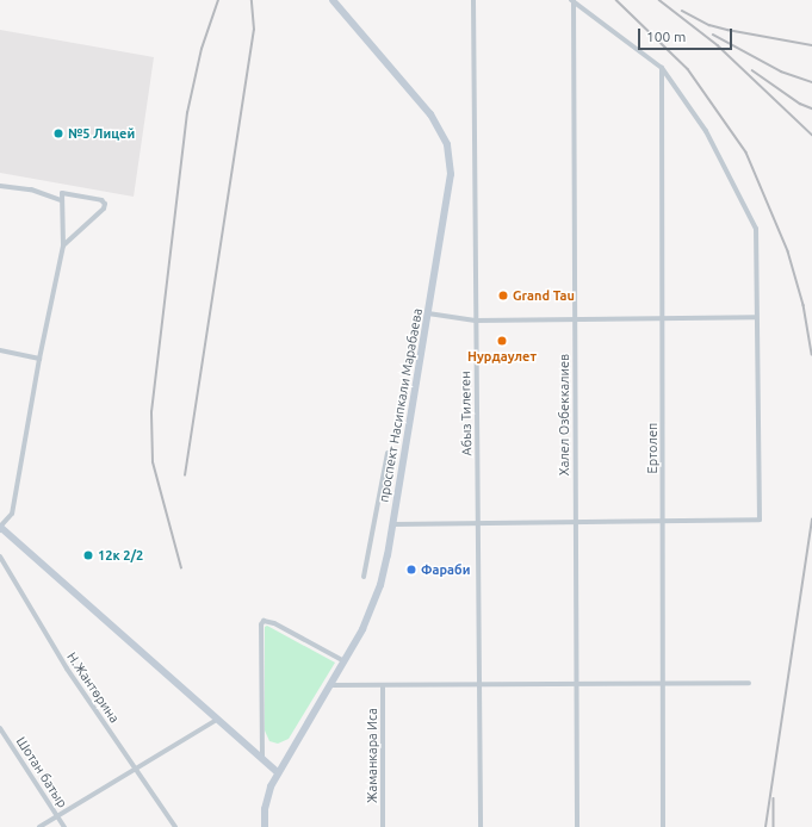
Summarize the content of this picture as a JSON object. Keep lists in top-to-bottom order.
{
  "streets": {
    "main road": ["проспект Насипкали Марабаева"],
    "street": [
      "Абыз Тилеген",
      "Халел Озбеккалиев",
      "Ертолеп",
      "Н.Жантөрина",
      "Жаманкара Иса",
      "Шотан батыр"
    ]
  },
  "places": [
    "№5 Лицей",
    "Grand Tau",
    "Нурдаулет",
    "12к 2/2",
    "Фараби"
  ],
  "scale_bar": "100 m"
}
